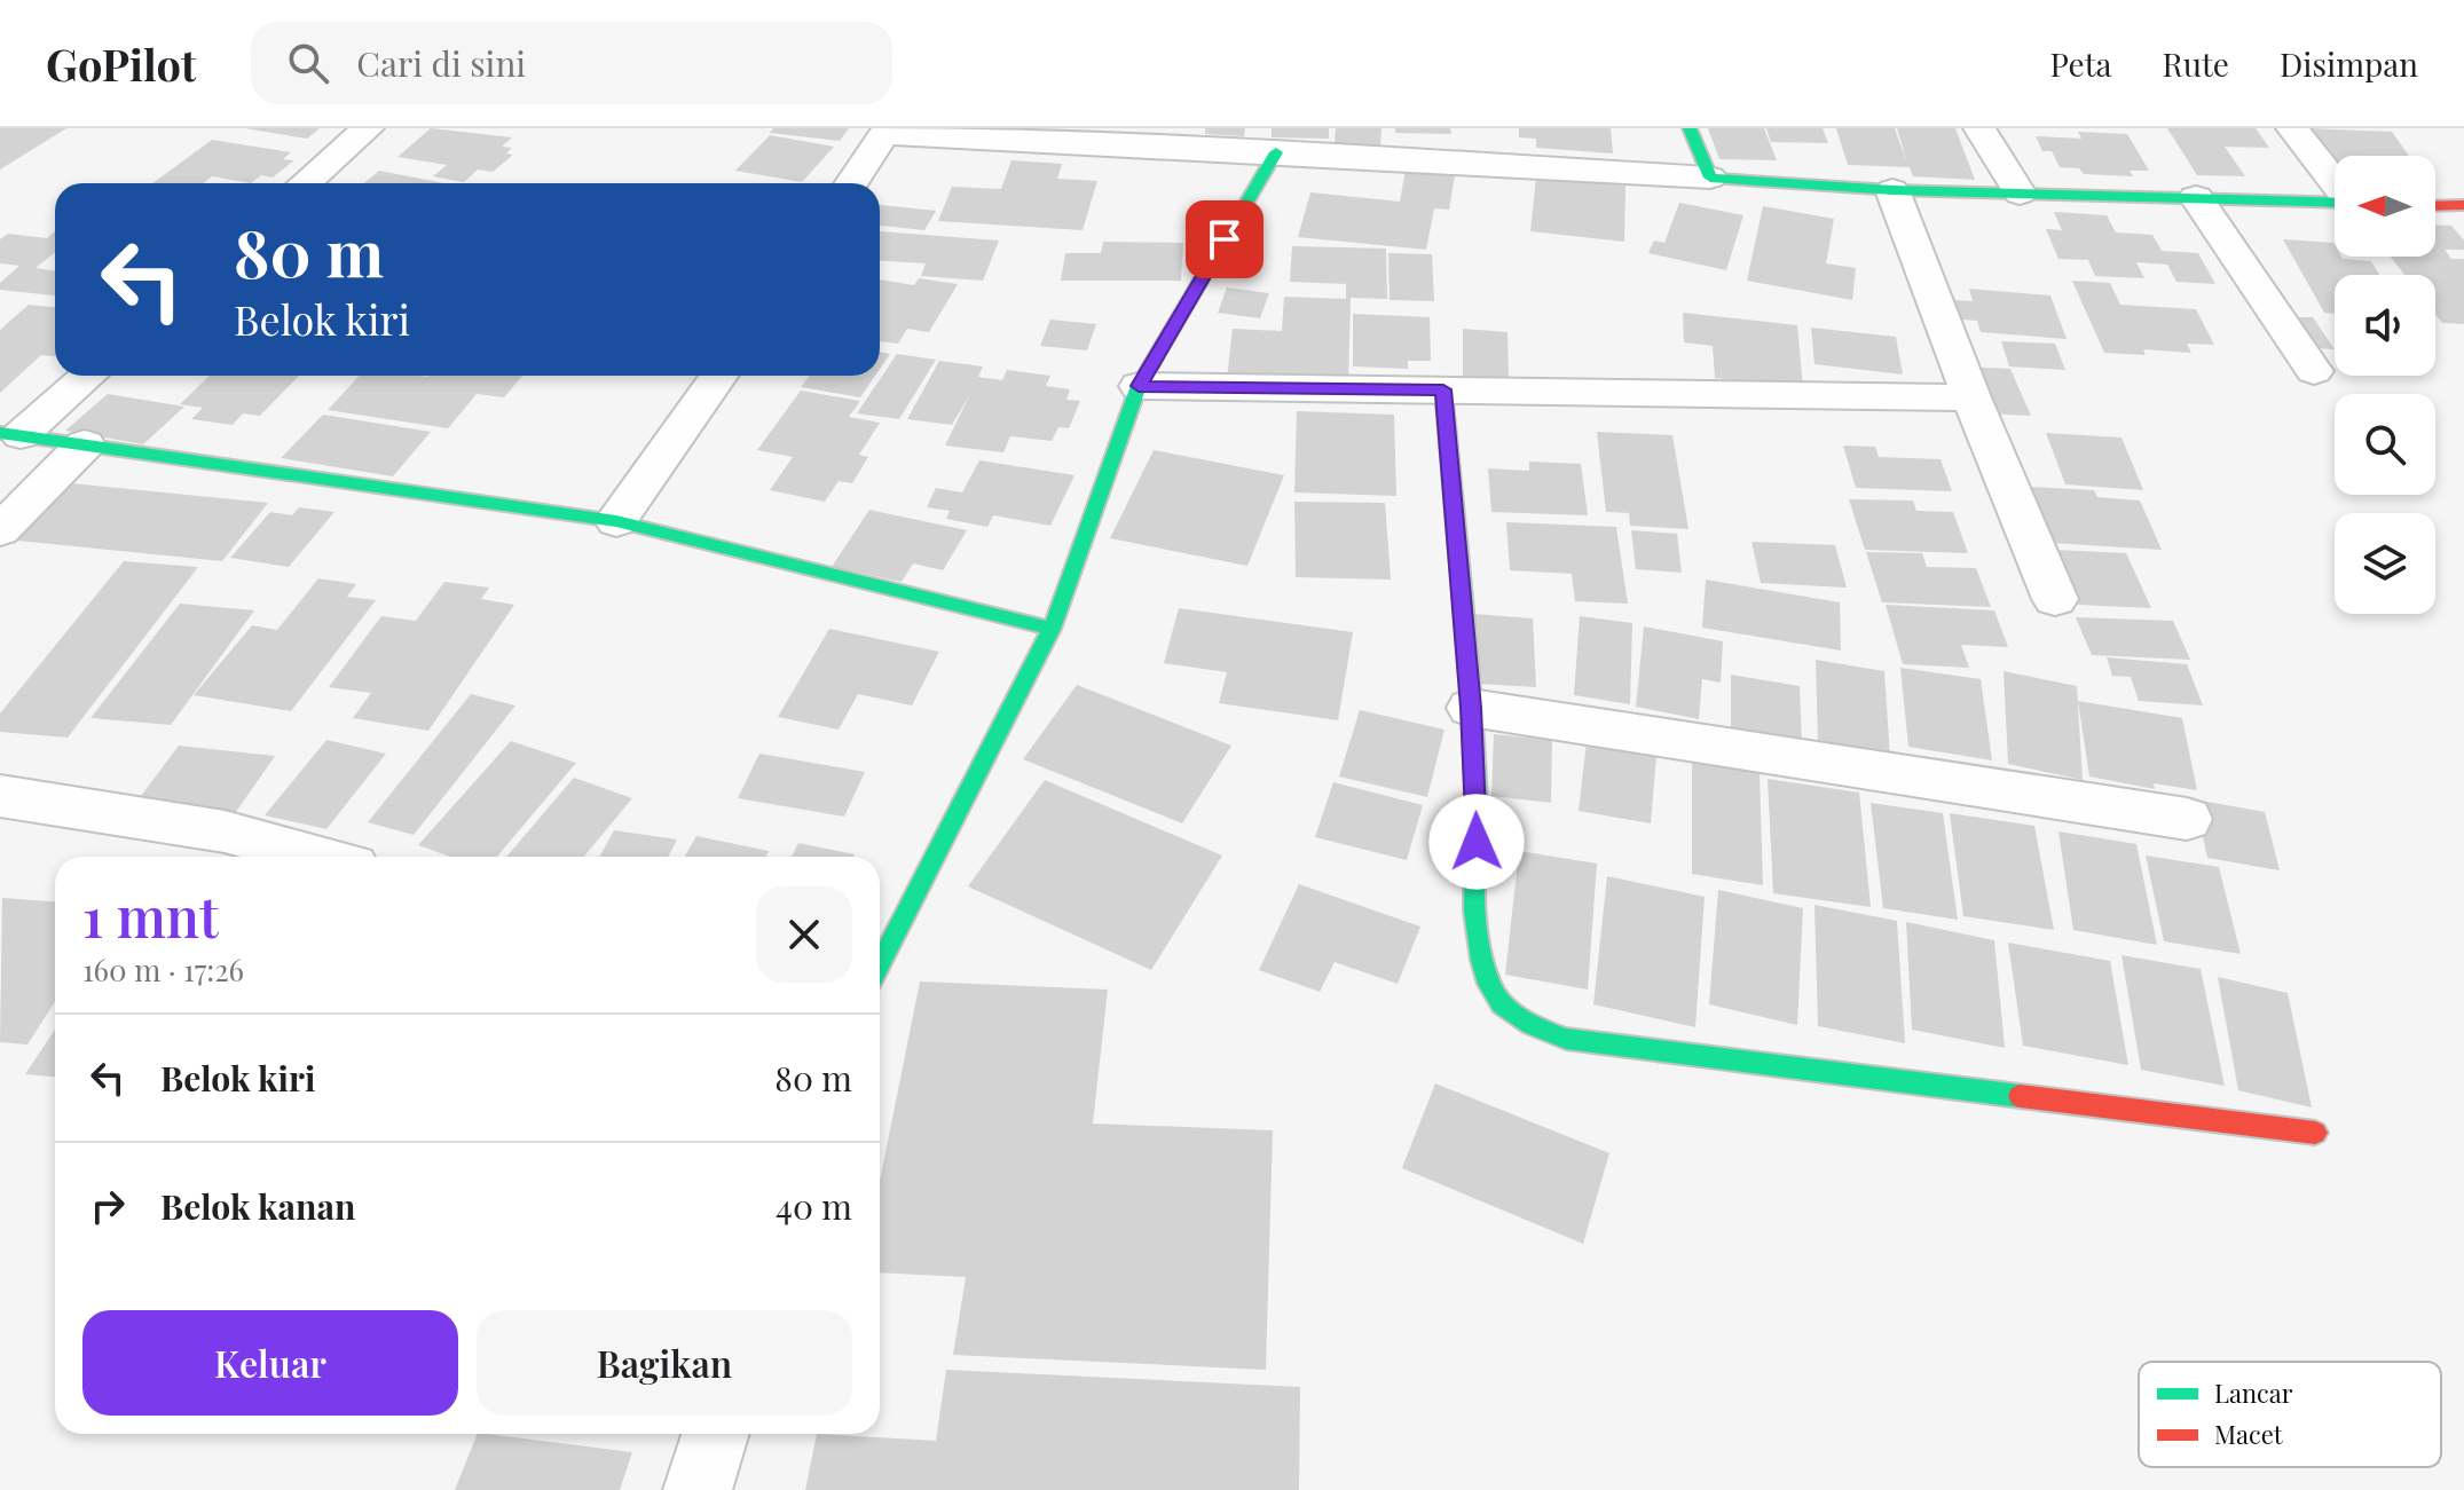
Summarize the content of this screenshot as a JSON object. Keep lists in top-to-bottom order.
{
  "legend": ["Lancar", "Macet"],
  "north": "left",
  "page": {
    "header": "GoPilot",
    "search": "Cari di sini",
    "nav": ["Peta", "Rute", "Disimpan"],
    "turn": ["80 m", "Belok kiri"],
    "heading": ["1 mnt", "160 m · 17:26"],
    "list": [
      {
        "name": "Belok kiri",
        "value": "80 m"
      },
      {
        "name": "Belok kanan",
        "value": "40 m"
      }
    ],
    "buttons": ["Keluar", "Bagikan"]
  }
}
